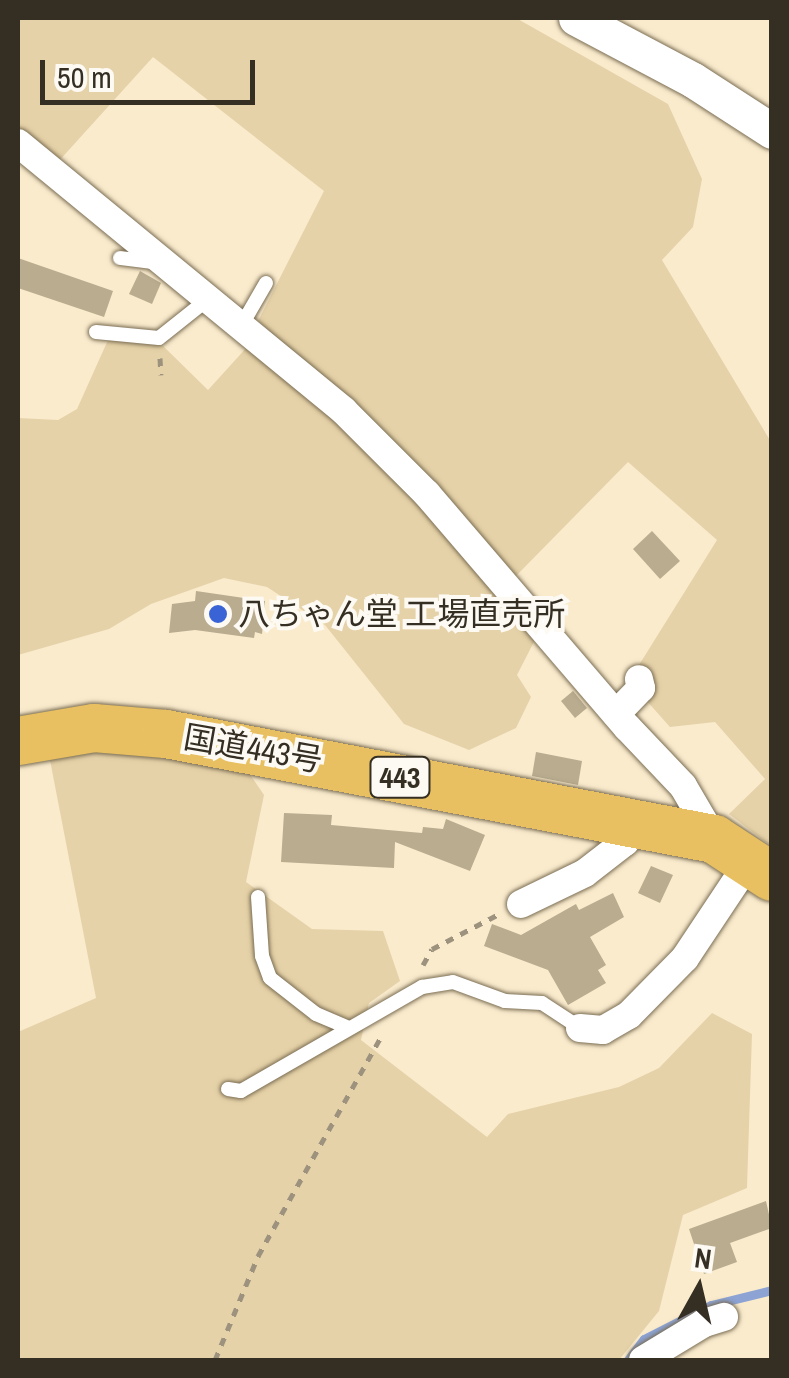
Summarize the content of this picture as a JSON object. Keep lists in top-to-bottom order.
{
  "streets": {
    "highway": ["国道443号", "443"]
  },
  "places": ["八ちゃん堂 工場直売所"],
  "scale_bar": "50 m",
  "north": "top"
}
